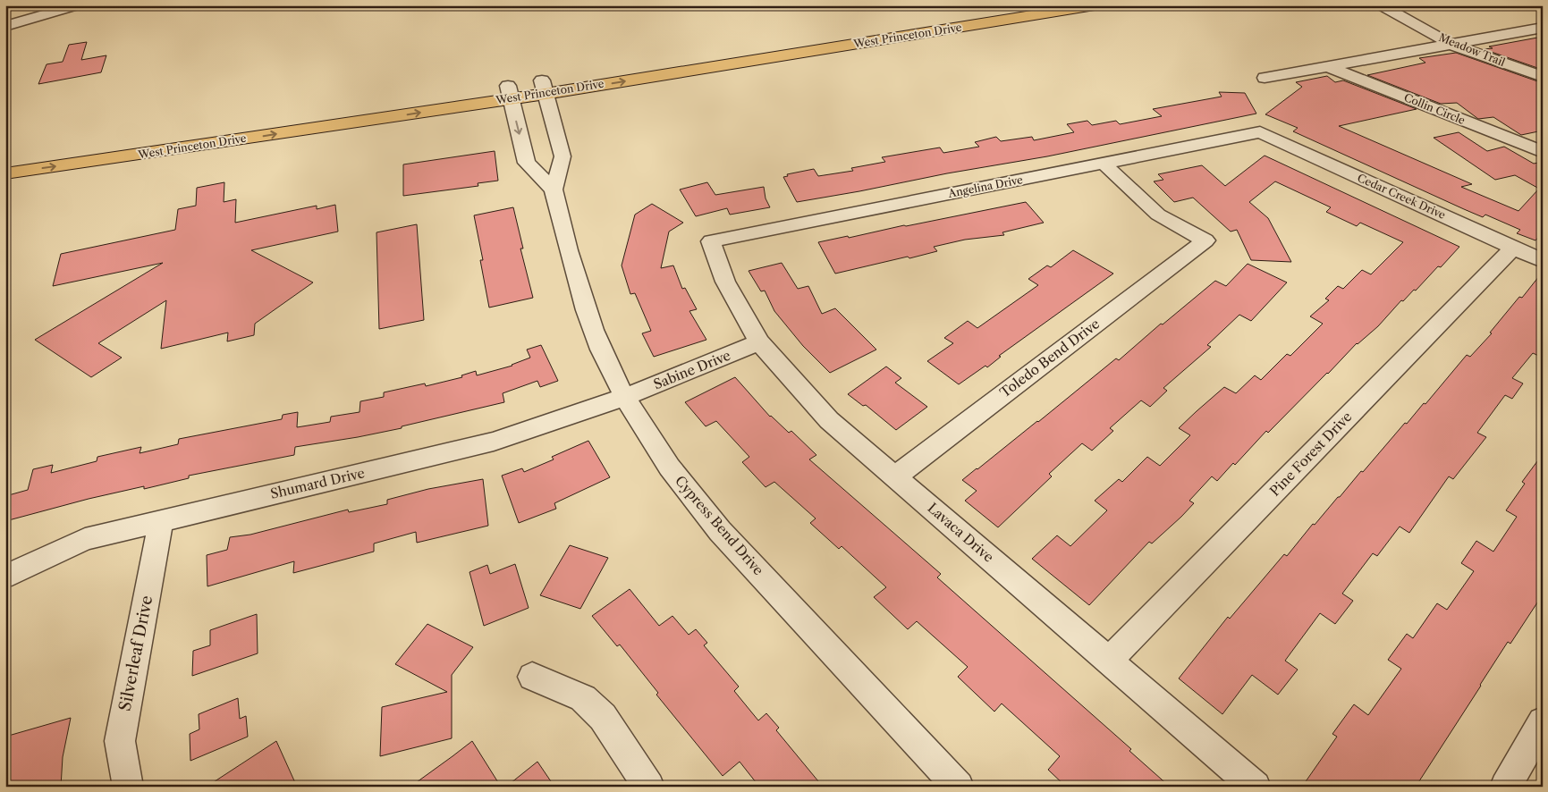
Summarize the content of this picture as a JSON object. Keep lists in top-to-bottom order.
{
  "streets": {
    "highway": ["West Princeton Drive"],
    "street": [
      "Meadow Trail",
      "Collin Circle",
      "Angelina Drive",
      "Cedar Creek Drive",
      "Toledo Bend Drive",
      "Sabine Drive",
      "Pine Forest Drive",
      "Shumard Drive",
      "Cypress Bend Drive",
      "Lavaca Drive",
      "Silverleaf Drive"
    ]
  },
  "crossings": [
    ["West Princeton Drive", "Cypress Bend Drive"],
    ["Angelina Drive", "Cedar Creek Drive"],
    ["Angelina Drive", "Toledo Bend Drive"],
    ["Angelina Drive", "Lavaca Drive"],
    ["Cedar Creek Drive", "Pine Forest Drive"],
    ["Toledo Bend Drive", "Lavaca Drive"],
    ["Sabine Drive", "Shumard Drive"],
    ["Sabine Drive", "Cypress Bend Drive"],
    ["Sabine Drive", "Lavaca Drive"],
    ["Pine Forest Drive", "Lavaca Drive"],
    ["Shumard Drive", "Cypress Bend Drive"],
    ["Shumard Drive", "Silverleaf Drive"]
  ]
}
